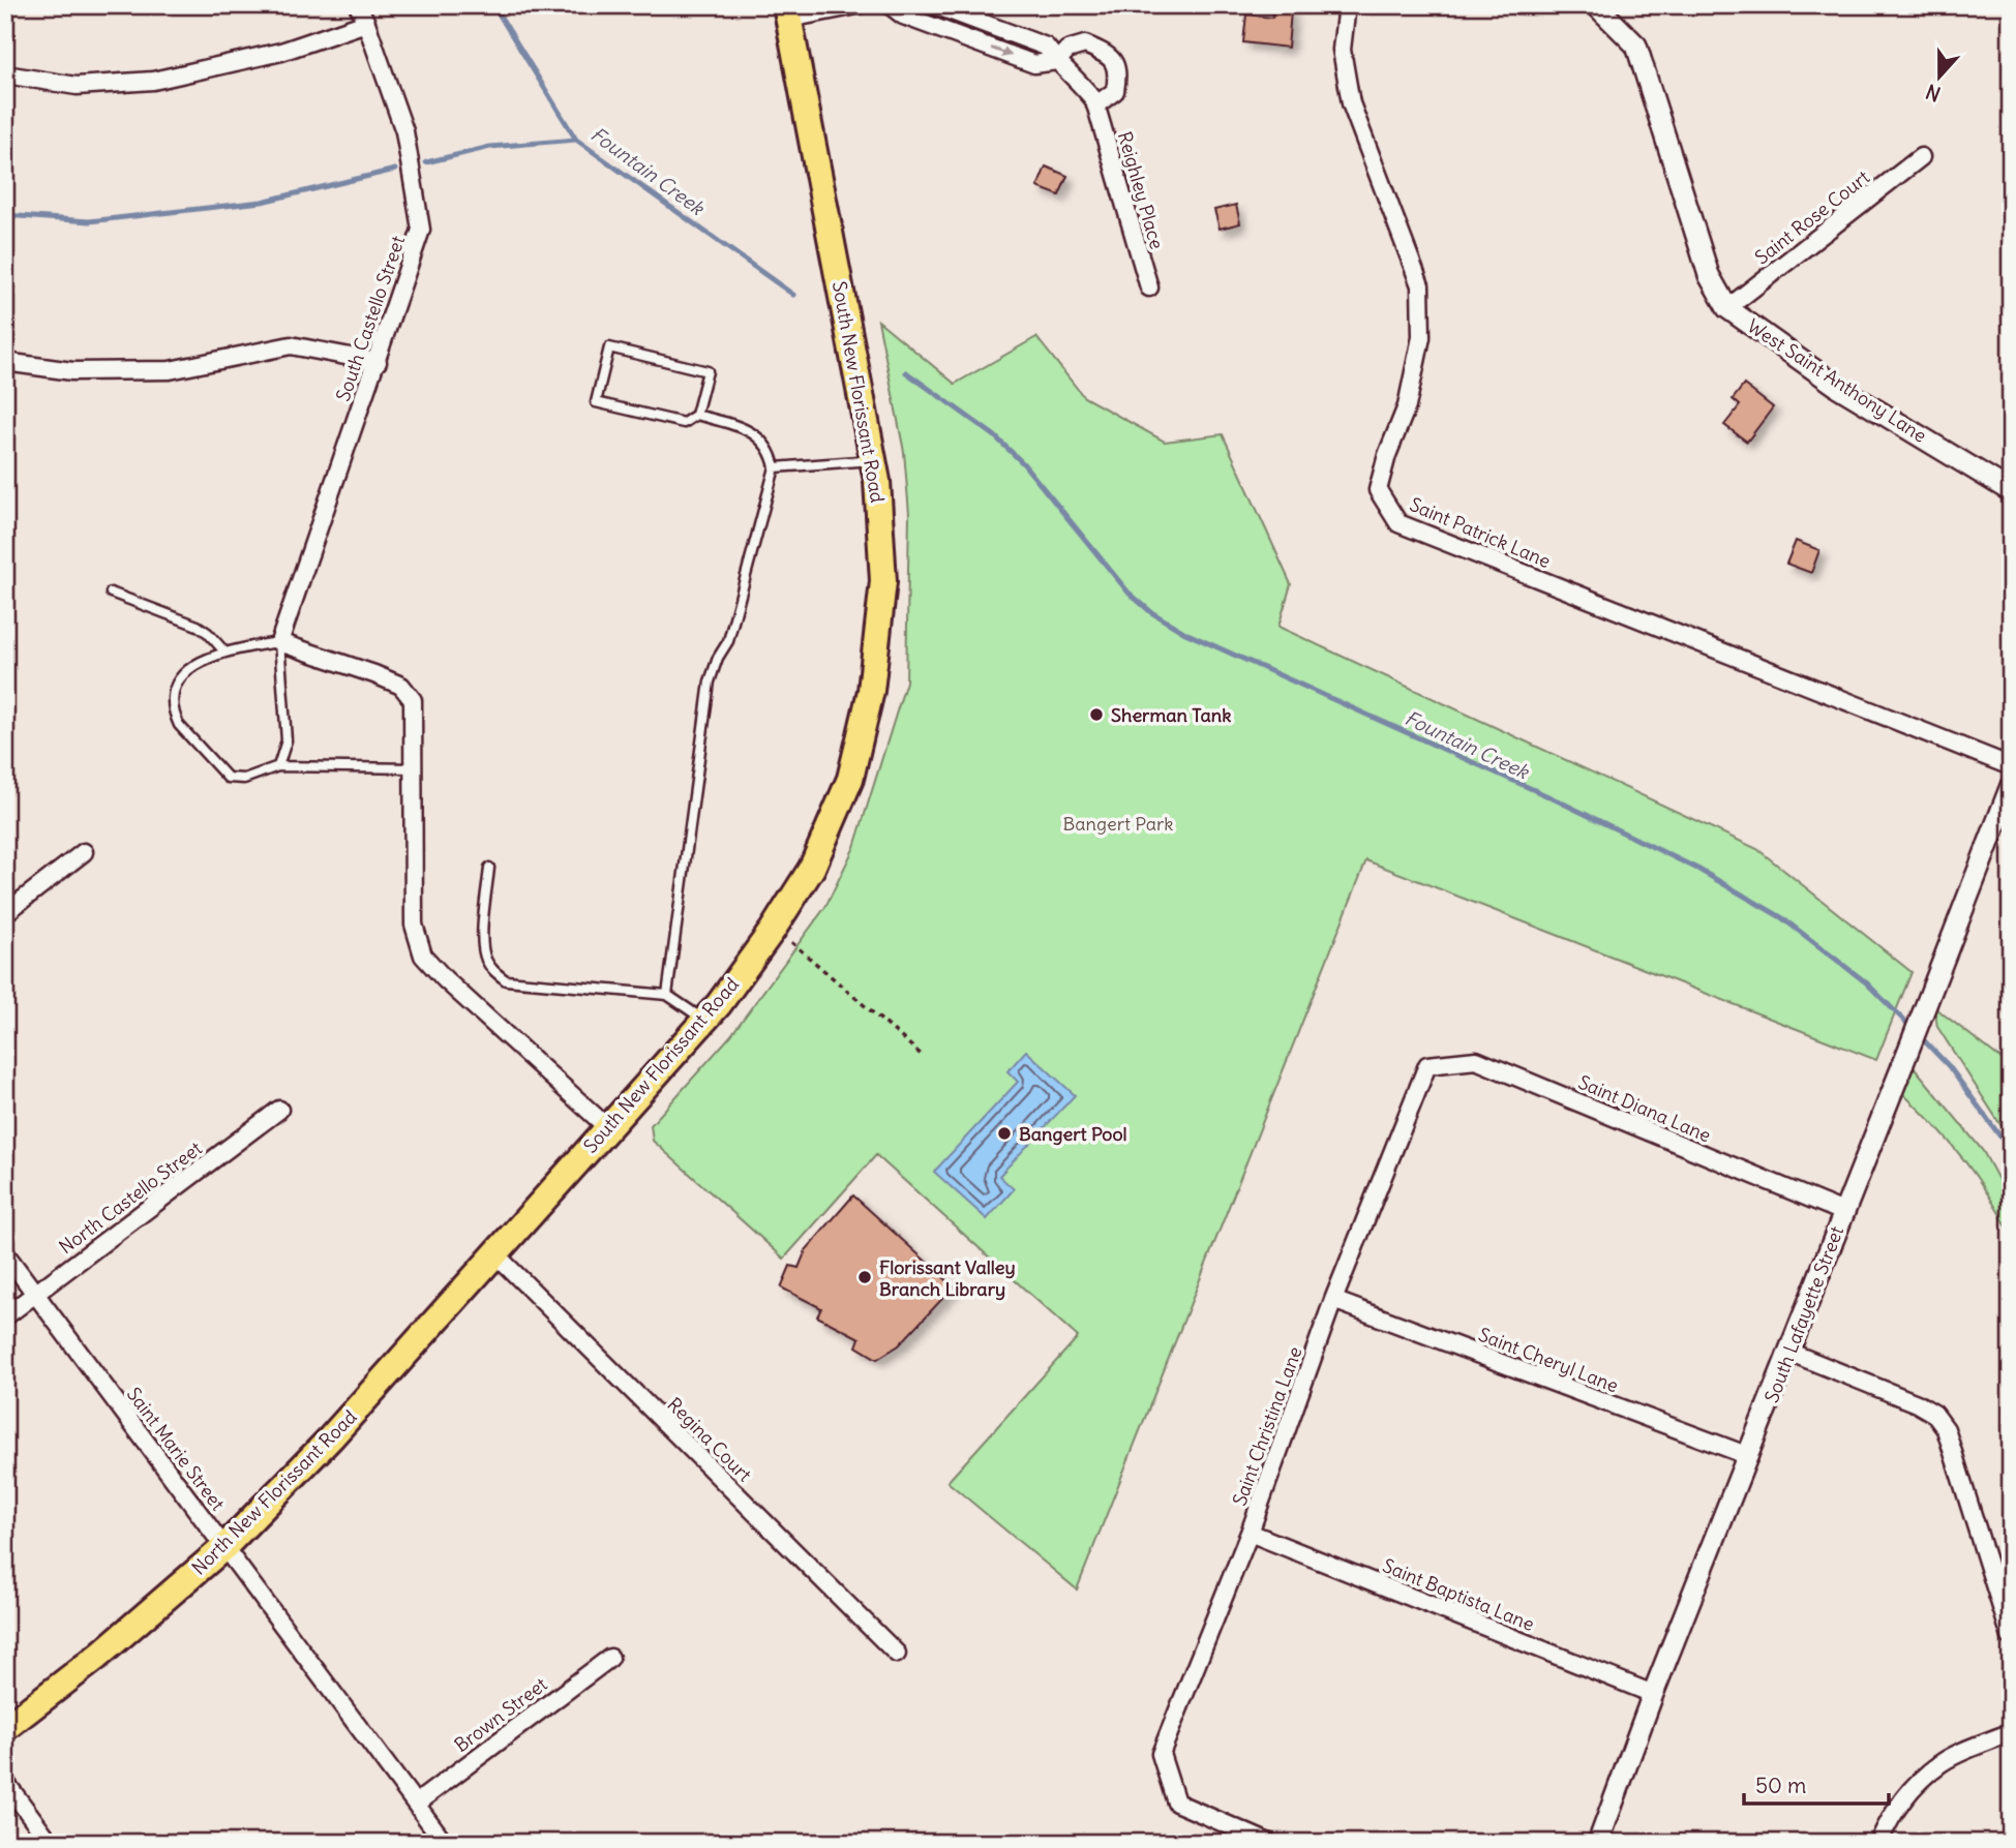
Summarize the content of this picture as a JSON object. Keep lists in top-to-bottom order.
{
  "streets": {
    "main road": ["South New Florissant Road", "North New Florissant Road"],
    "street": [
      "Reighley Place",
      "Saint Rose Court",
      "South Castello Street",
      "West Saint Anthony Lane",
      "Saint Patrick Lane",
      "Saint Diana Lane",
      "North Castello Street",
      "South Lafayette Street",
      "Saint Cheryl Lane",
      "Saint Christina Lane",
      "Regina Court",
      "Saint Marie Street",
      "Saint Baptista Lane",
      "Brown Street"
    ]
  },
  "crossings": [
    ["Saint Rose Court", "West Saint Anthony Lane"],
    ["South New Florissant Road", "Regina Court"],
    ["South New Florissant Road", "North New Florissant Road"],
    ["Saint Diana Lane", "South Lafayette Street"],
    ["Saint Diana Lane", "Saint Christina Lane"],
    ["North Castello Street", "Saint Marie Street"],
    ["South Lafayette Street", "Saint Cheryl Lane"],
    ["South Lafayette Street", "Saint Baptista Lane"],
    ["Saint Cheryl Lane", "Saint Christina Lane"],
    ["Saint Christina Lane", "Saint Baptista Lane"],
    ["Saint Marie Street", "North New Florissant Road"],
    ["Saint Marie Street", "Brown Street"]
  ],
  "water": ["Fountain Creek"],
  "parks": ["Bangert Park"],
  "places": ["Sherman Tank", "Bangert Pool", "Florissant Valley Branch Library"],
  "scale_bar": "50 m",
  "north": "bottom"
}
